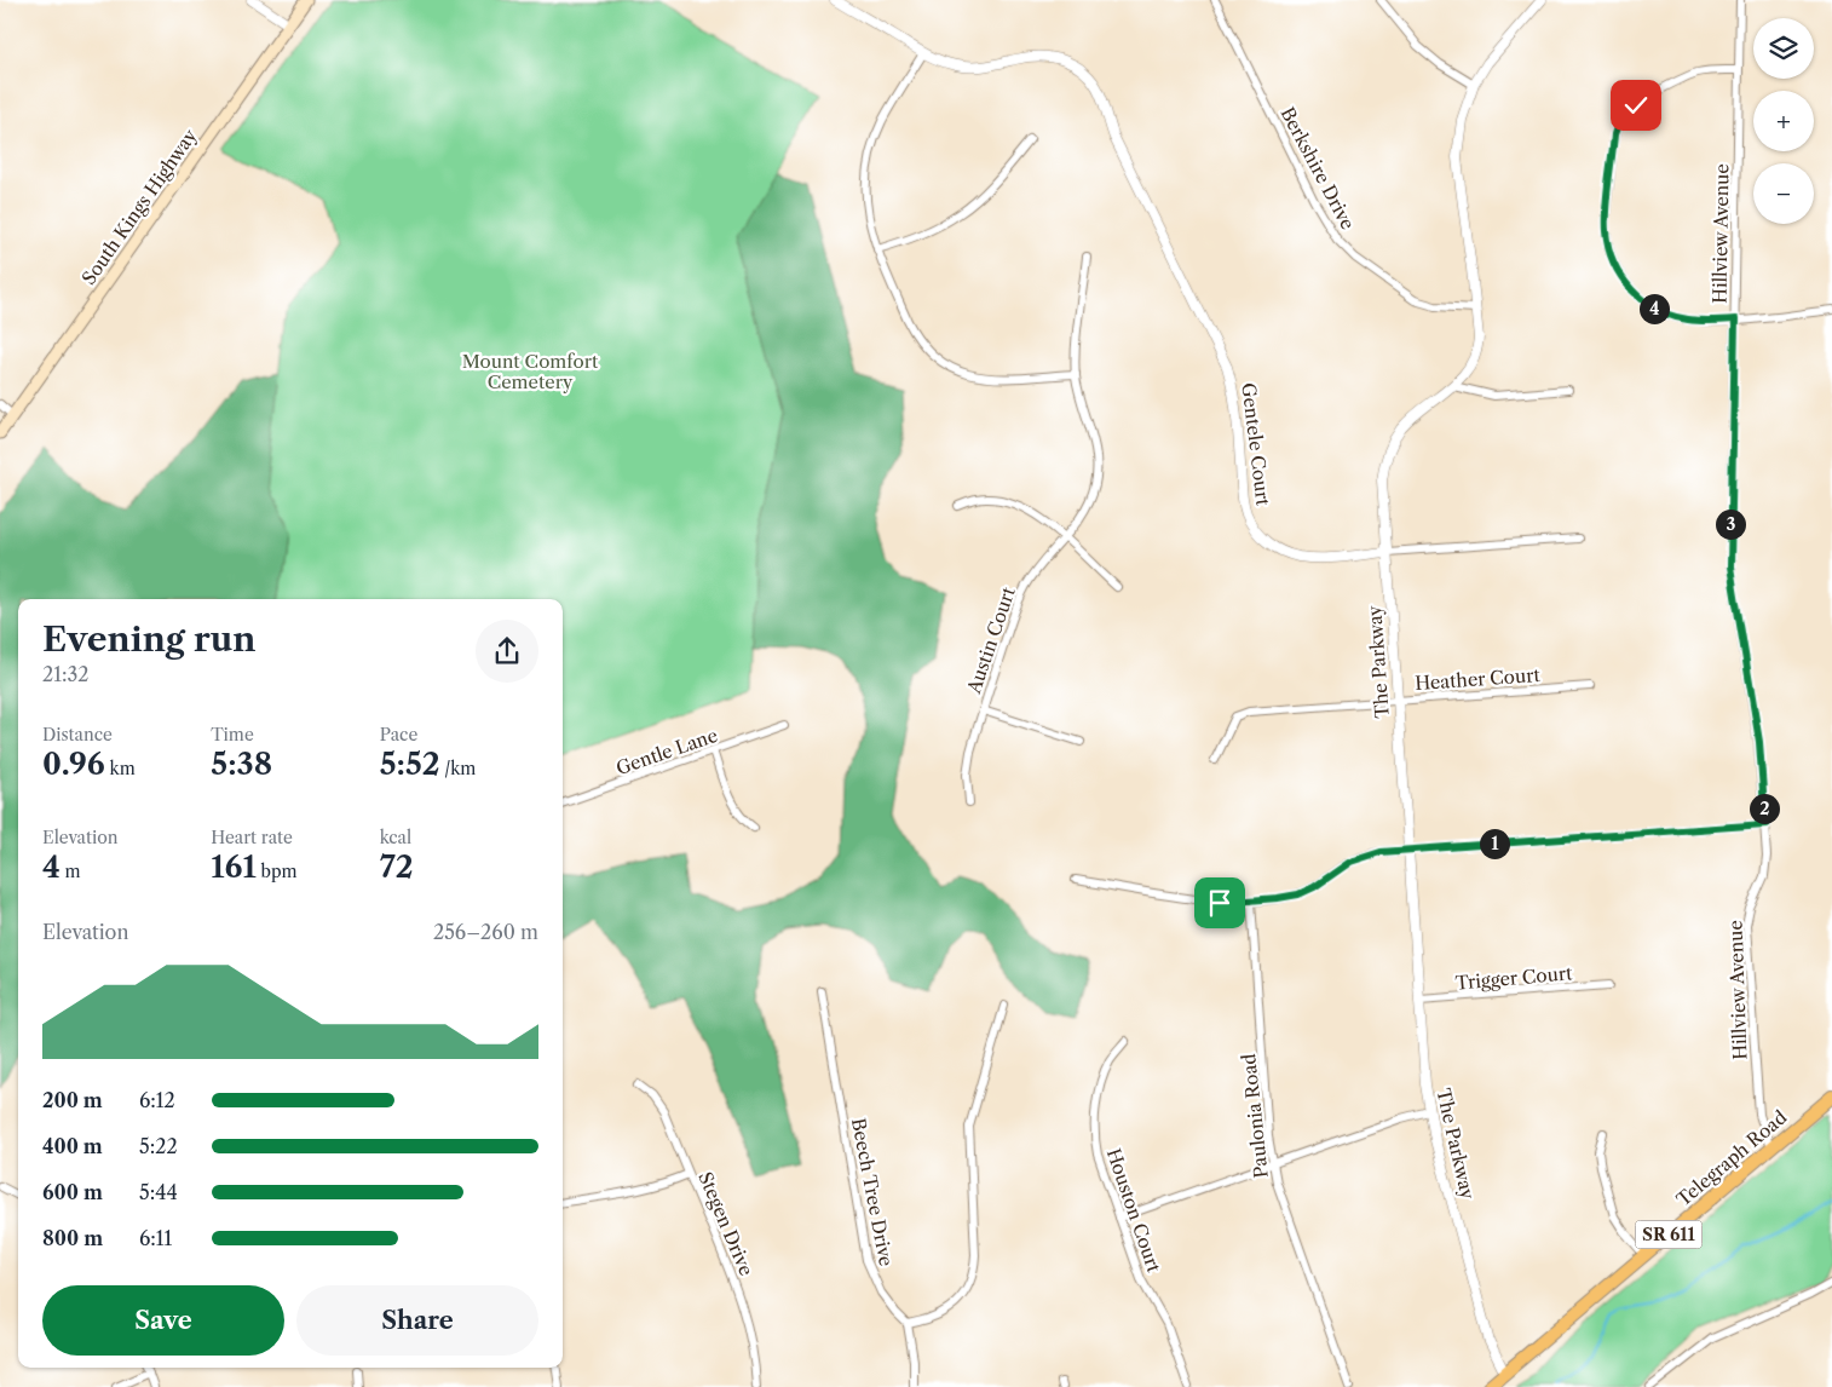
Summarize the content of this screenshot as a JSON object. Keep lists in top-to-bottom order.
{
  "streets": {
    "main road": ["South Kings Highway", "Telegraph Road", "SR 611"],
    "street": [
      "Berkshire Drive",
      "Hillview Avenue",
      "Gentele Court",
      "Austin Court",
      "The Parkway",
      "Heather Court",
      "Gentle Lane",
      "Trigger Court",
      "Paulonia Road",
      "Beech Tree Drive",
      "Houston Court",
      "Stegen Drive"
    ]
  },
  "crossings": [
    ["Berkshire Drive", "The Parkway"],
    ["Hillview Avenue", "Telegraph Road"],
    ["Gentele Court", "The Parkway"],
    ["The Parkway", "Heather Court"],
    ["The Parkway", "Trigger Court"],
    ["The Parkway", "Telegraph Road"]
  ],
  "parks": ["Mount Comfort Cemetery"],
  "page": {
    "map_buttons": ["+", "−"],
    "pins": [
      "4",
      "3",
      "2",
      "1"
    ],
    "heading": ["Evening run", "21:32"],
    "stats": [
      ["Distance", "0.96 km"],
      ["Time", "5:38"],
      ["Pace", "5:52 /km"],
      ["Elevation", "4 m"],
      ["Heart rate", "161 bpm"],
      ["kcal", "72"]
    ],
    "chart": ["Elevation", "256–260 m"],
    "list": [
      {
        "name": "200 m",
        "note": "6:12"
      },
      {
        "name": "400 m",
        "note": "5:22"
      },
      {
        "name": "600 m",
        "note": "5:44"
      },
      {
        "name": "800 m",
        "note": "6:11"
      }
    ],
    "buttons": ["Save", "Share"]
  }
}
